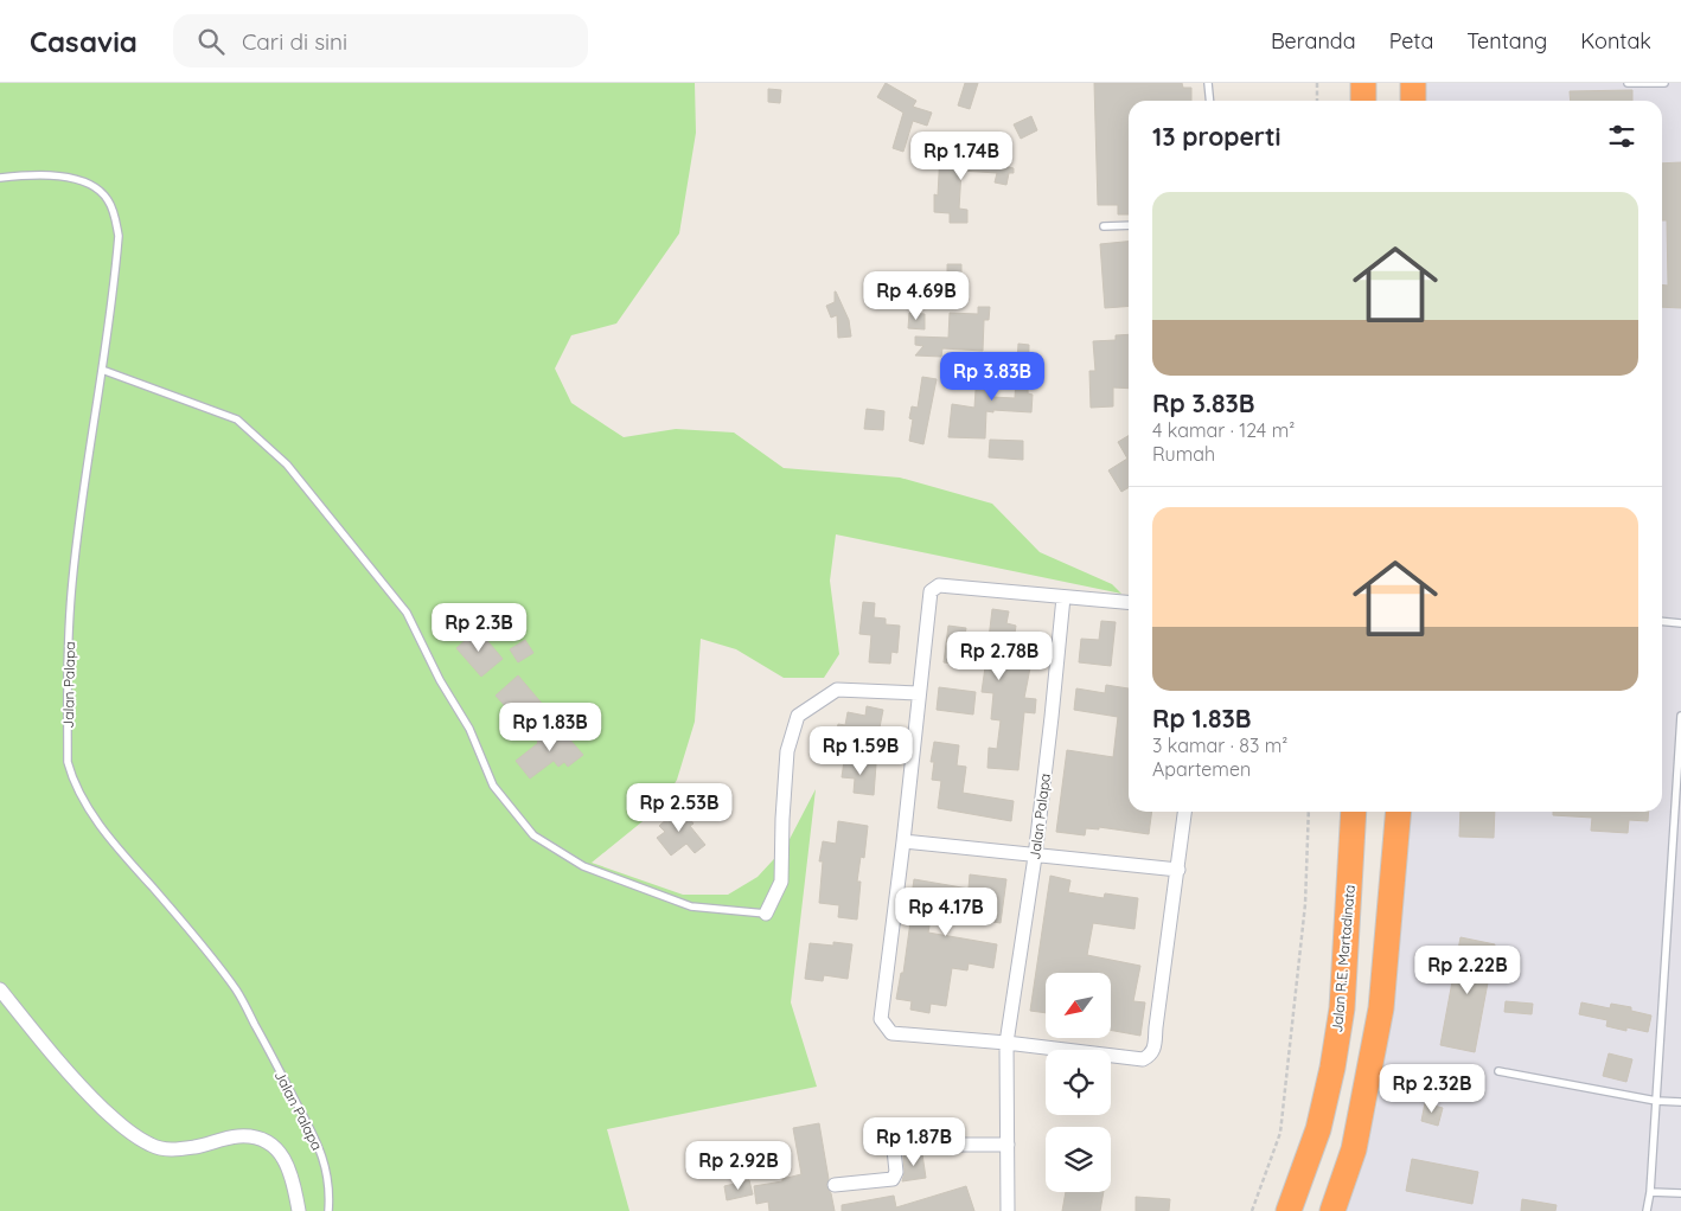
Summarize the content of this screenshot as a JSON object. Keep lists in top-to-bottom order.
{
  "streets": {
    "highway": ["Jalan R.E. Martadinata"],
    "street": ["Jalan Palapa"]
  },
  "north": "bottom left",
  "page": {
    "header": "Casavia",
    "search": "Cari di sini",
    "nav": [
      "Beranda",
      "Peta",
      "Tentang",
      "Kontak"
    ],
    "heading": "13 properti",
    "price": [
      "Rp 1.74B",
      "Rp 4.69B",
      "Rp 3.83B",
      "Rp 2.3B",
      "Rp 2.78B",
      "Rp 1.83B",
      "Rp 1.59B",
      "Rp 2.53B",
      "Rp 4.17B",
      "Rp 2.22B",
      "Rp 2.32B",
      "Rp 1.87B",
      "Rp 2.92B"
    ],
    "list": [
      {
        "name": "Rp 3.83B",
        "note": "4 kamar · 124 m² · Rumah"
      },
      {
        "name": "Rp 1.83B",
        "note": "3 kamar · 83 m² · Apartemen"
      }
    ]
  }
}
